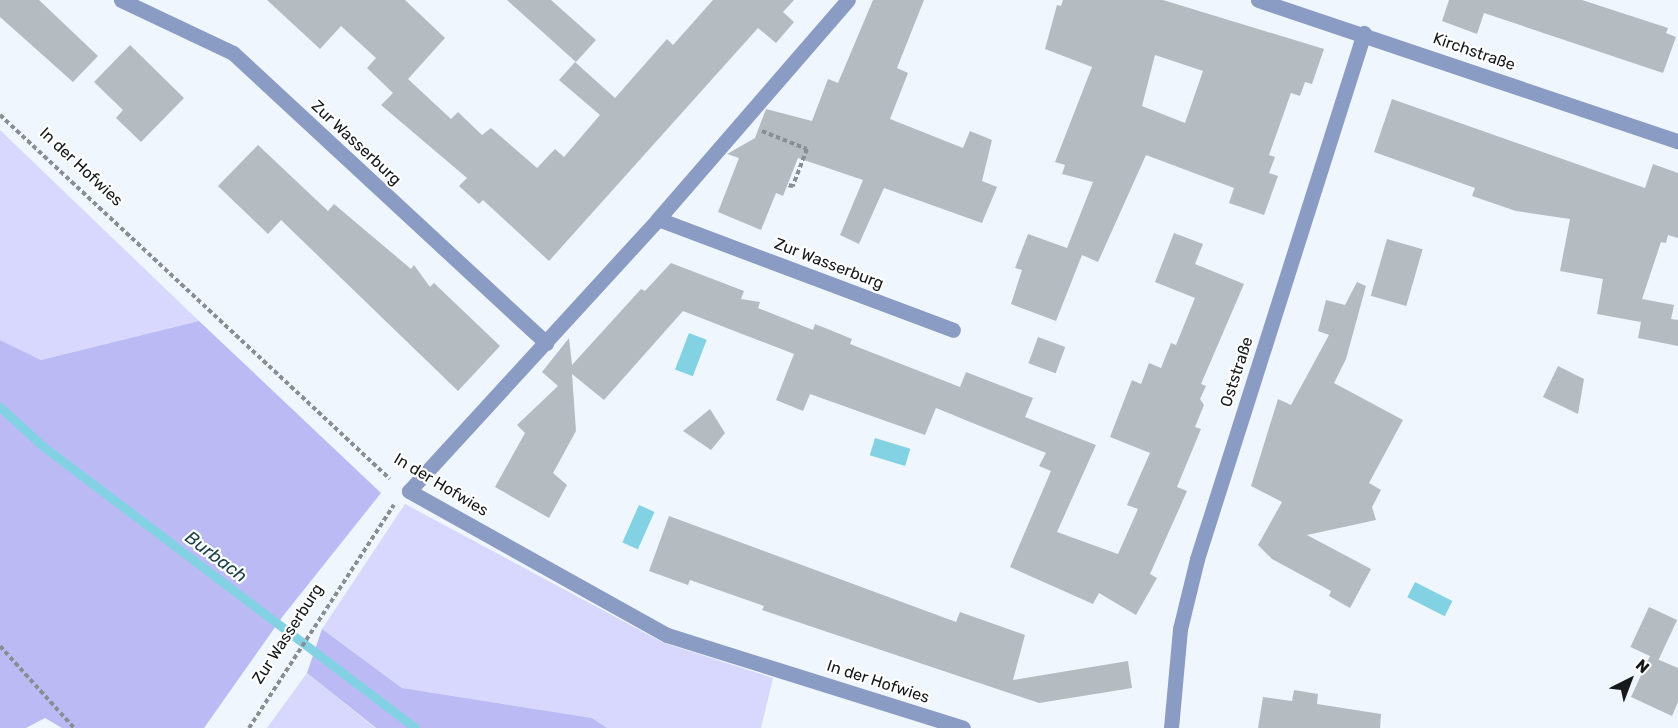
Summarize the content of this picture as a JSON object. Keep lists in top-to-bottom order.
{
  "streets": {
    "street": [
      "Kirchstraße",
      "Zur Wasserburg",
      "In der Hofwies",
      "Oststraße"
    ]
  },
  "crossings": [
    ["Kirchstraße", "Oststraße"],
    ["Zur Wasserburg", "In der Hofwies"]
  ],
  "water": ["Burbach"],
  "north": "top right"
}
